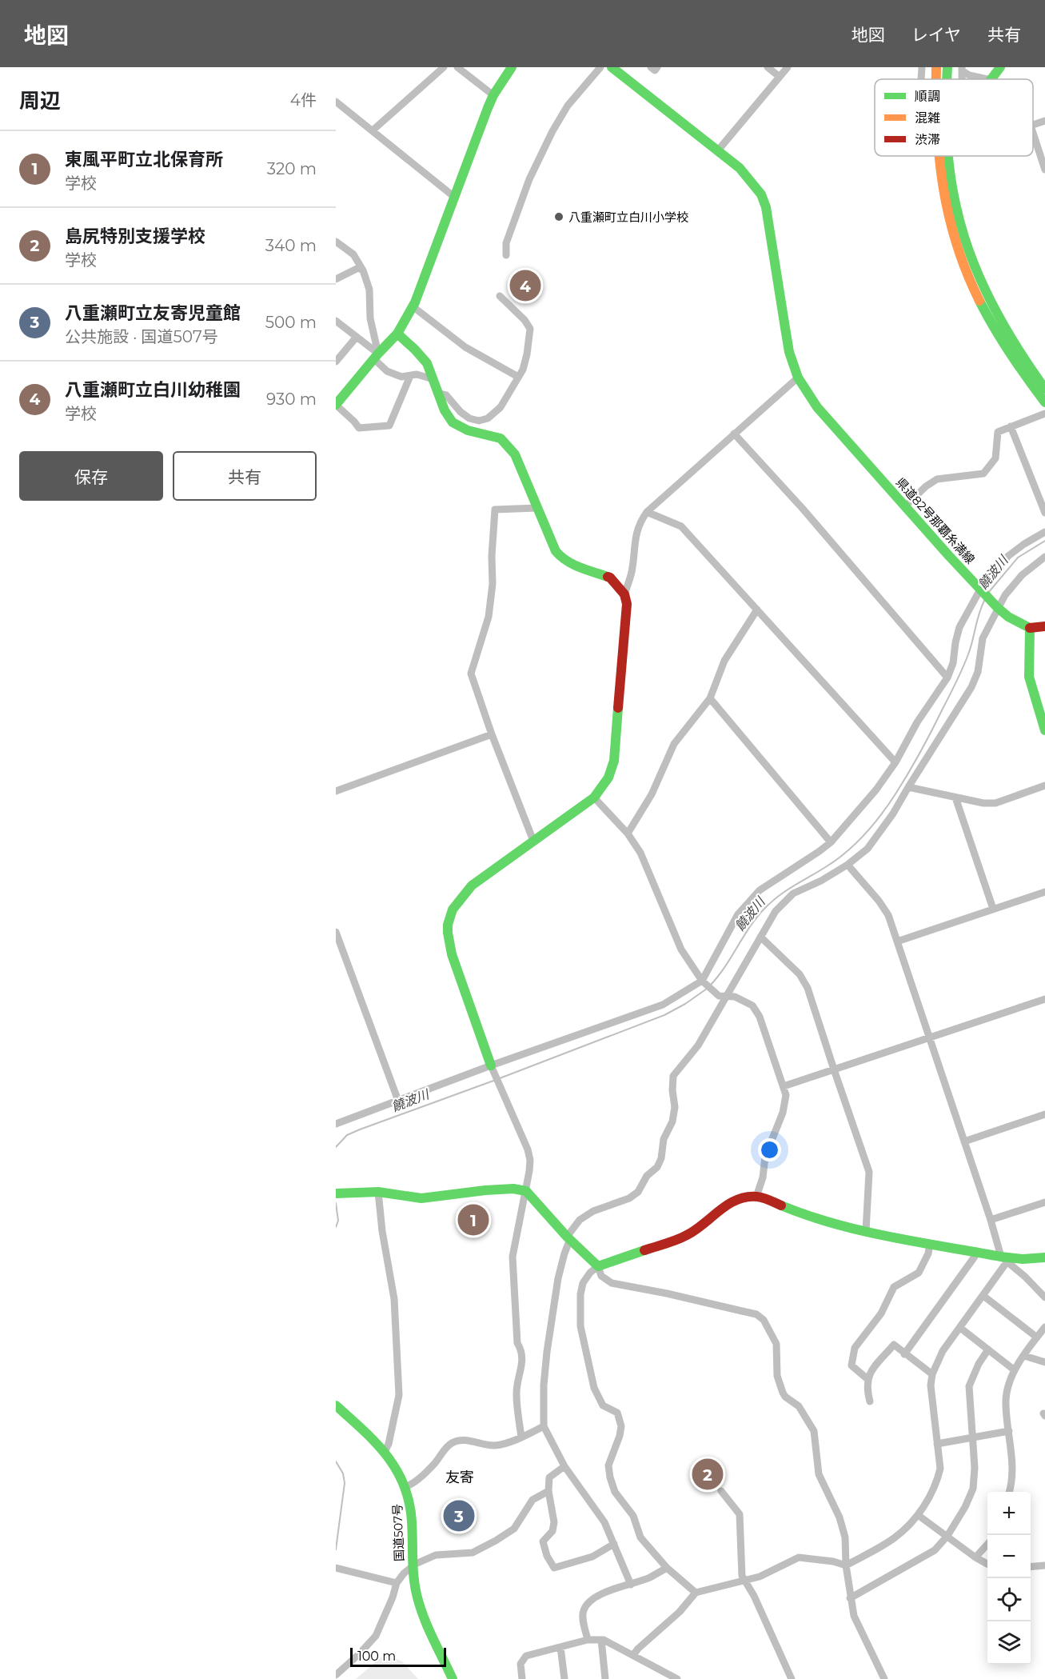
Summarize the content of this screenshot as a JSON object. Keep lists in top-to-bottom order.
{
  "streets": {
    "main road": ["県道82号那覇糸満線", "国道507号"]
  },
  "districts": ["友寄"],
  "water": ["饒波川"],
  "places": ["八重瀬町立白川小学校"],
  "legend": ["順調", "混雑", "渋滞"],
  "scale_bar": "100 m",
  "page": {
    "header": "地図",
    "nav": ["地図", "レイヤ", "共有"],
    "heading": ["周辺", "4件"],
    "list": [
      {
        "mark": "1",
        "name": "東風平町立北保育所",
        "note": "学校",
        "value": "320 m"
      },
      {
        "mark": "2",
        "name": "島尻特別支援学校",
        "note": "学校",
        "value": "340 m"
      },
      {
        "mark": "3",
        "name": "八重瀬町立友寄児童館",
        "note": "公共施設 · 国道507号",
        "value": "500 m"
      },
      {
        "mark": "4",
        "name": "八重瀬町立白川幼稚園",
        "note": "学校",
        "value": "930 m"
      }
    ],
    "pins": [
      "4",
      "1",
      "2",
      "3"
    ],
    "buttons": ["保存", "共有"],
    "map_buttons": ["+", "−"],
    "scale": "100 m"
  }
}
